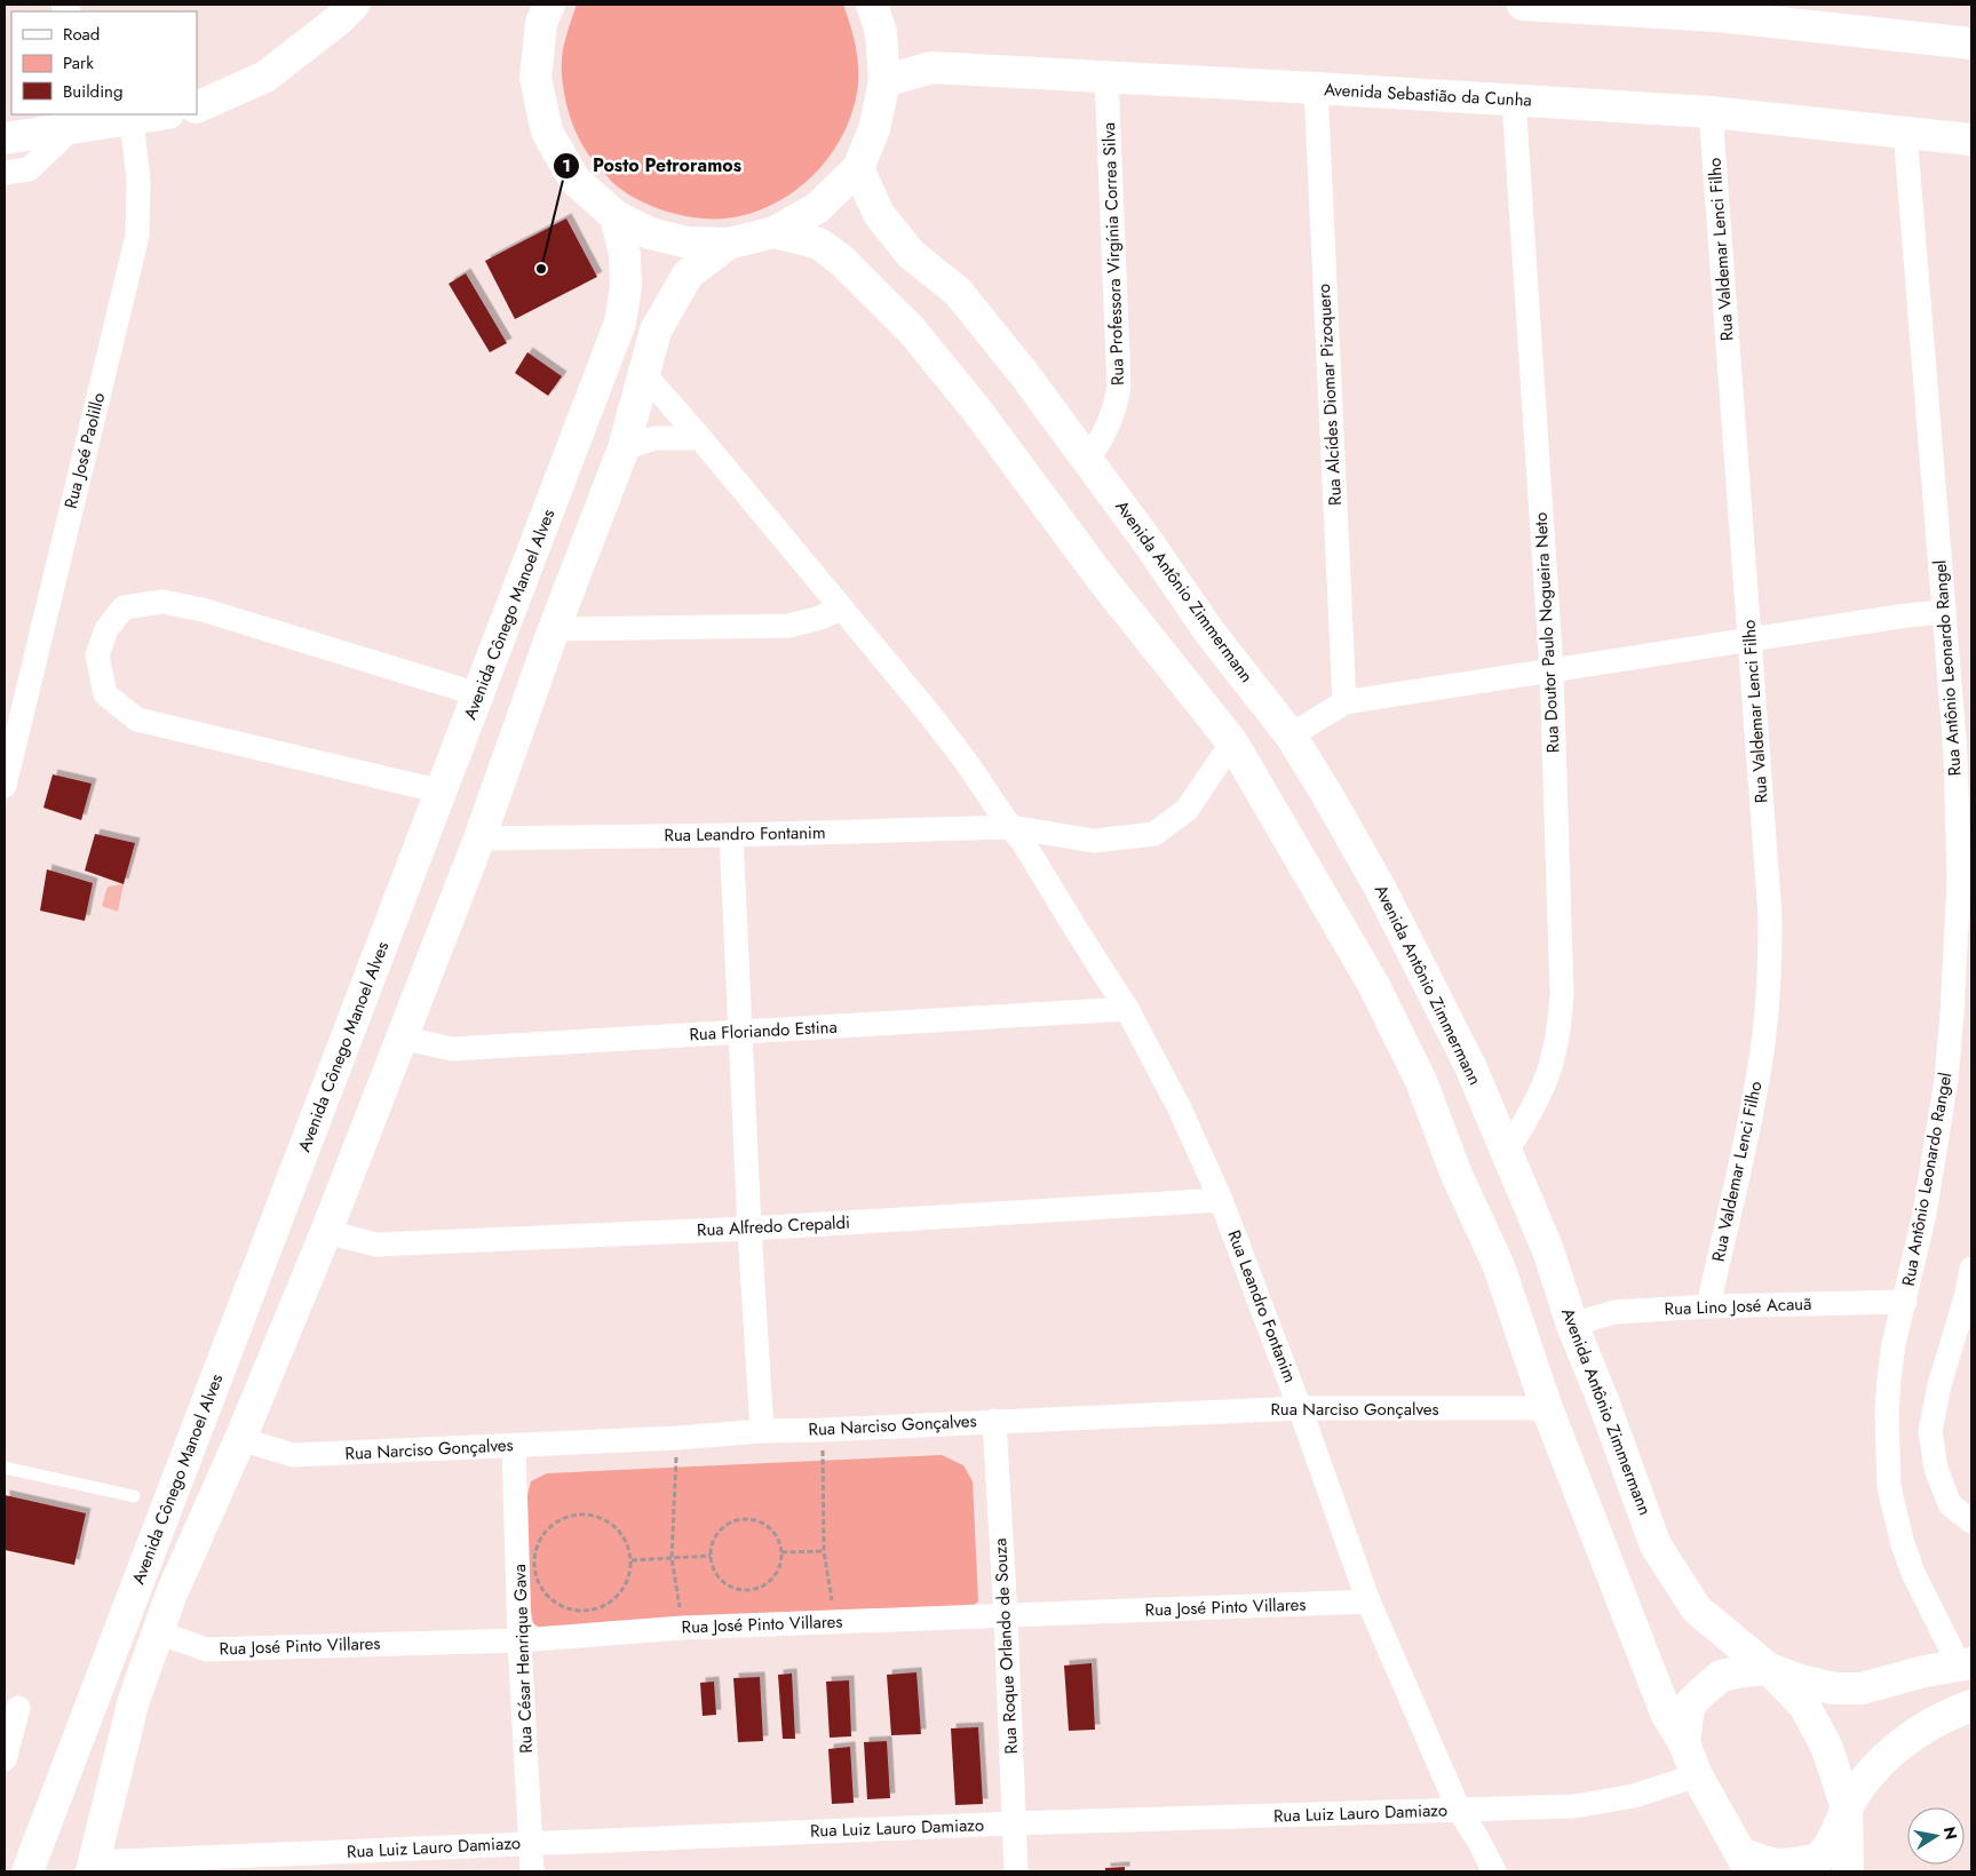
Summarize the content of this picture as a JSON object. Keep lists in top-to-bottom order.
{
  "streets": {
    "street": [
      "Avenida Sebastião da Cunha",
      "Rua Valdemar Lenci Filho",
      "Rua Professora Virgínia Correa Silva",
      "Rua Alcídes Diomar Pizoquero",
      "Rua José Paolillo",
      "Avenida Antônio Zimmermann",
      "Avenida Cônego Manoel Alves",
      "Rua Doutor Paulo Nogueira Neto",
      "Rua Antônio Leonardo Rangel",
      "Rua Leandro Fontanim",
      "Rua Floriando Estina",
      "Rua Alfredo Crepaldi",
      "Rua Lino José Acauã",
      "Rua Narciso Gonçalves",
      "Rua José Pinto Villares",
      "Rua Roque Orlando de Souza",
      "Rua César Henrique Gava",
      "Rua Luiz Lauro Damiazo"
    ]
  },
  "crossings": [
    ["Avenida Sebastião da Cunha", "Rua Valdemar Lenci Filho"],
    ["Avenida Sebastião da Cunha", "Rua Professora Virgínia Correa Silva"],
    ["Avenida Sebastião da Cunha", "Rua Alcídes Diomar Pizoquero"],
    ["Avenida Sebastião da Cunha", "Rua Doutor Paulo Nogueira Neto"],
    ["Avenida Sebastião da Cunha", "Rua Antônio Leonardo Rangel"],
    ["Rua Valdemar Lenci Filho", "Rua Lino José Acauã"],
    ["Rua Professora Virgínia Correa Silva", "Avenida Antônio Zimmermann"],
    ["Avenida Antônio Zimmermann", "Rua Doutor Paulo Nogueira Neto"],
    ["Avenida Antônio Zimmermann", "Rua Lino José Acauã"],
    ["Avenida Antônio Zimmermann", "Rua Luiz Lauro Damiazo"],
    ["Rua Antônio Leonardo Rangel", "Rua Lino José Acauã"],
    ["Rua Leandro Fontanim", "Rua Floriando Estina"],
    ["Rua Leandro Fontanim", "Rua Alfredo Crepaldi"],
    ["Rua Leandro Fontanim", "Rua Narciso Gonçalves"],
    ["Rua Leandro Fontanim", "Rua José Pinto Villares"],
    ["Rua Leandro Fontanim", "Rua Luiz Lauro Damiazo"],
    ["Rua Narciso Gonçalves", "Rua Roque Orlando de Souza"],
    ["Rua Narciso Gonçalves", "Rua César Henrique Gava"],
    ["Rua José Pinto Villares", "Rua Roque Orlando de Souza"],
    ["Rua José Pinto Villares", "Rua César Henrique Gava"],
    ["Rua Roque Orlando de Souza", "Rua Luiz Lauro Damiazo"],
    ["Rua César Henrique Gava", "Rua Luiz Lauro Damiazo"]
  ],
  "places": ["Posto Petroramos"],
  "legend": ["Road", "Park", "Building"],
  "north": "right"
}
